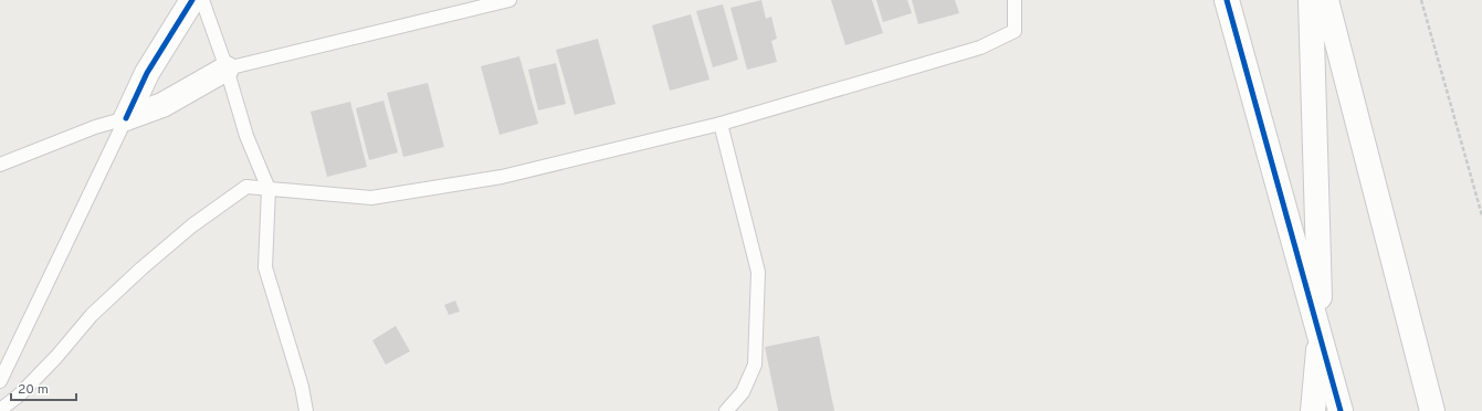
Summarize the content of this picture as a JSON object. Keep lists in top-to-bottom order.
{
  "scale_bar": "20 m"
}
